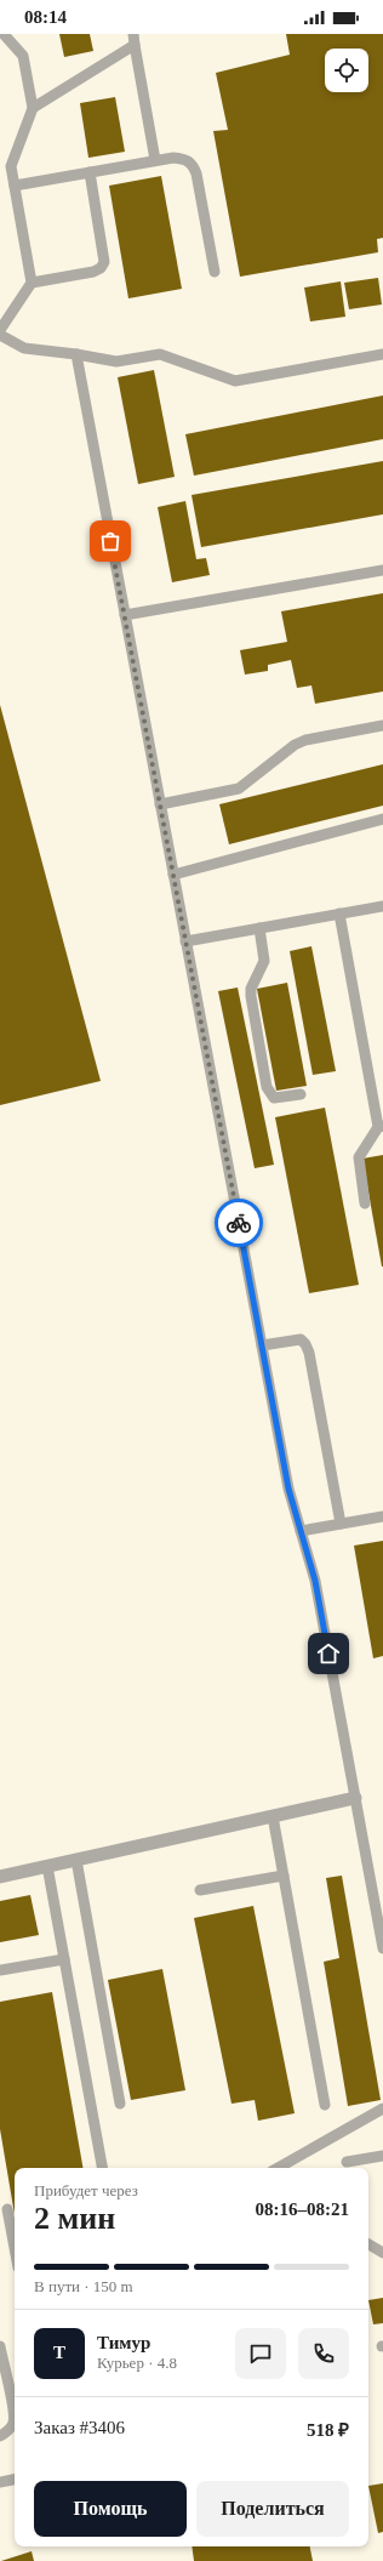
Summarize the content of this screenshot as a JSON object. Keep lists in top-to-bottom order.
{
  "page": {
    "status": "08:14",
    "heading": ["2 мин", "Прибудет через", "08:16–08:21"],
    "panel": [
      "Тимур",
      "Курьер · 4.8",
      "Заказ #3406",
      "518 ₽"
    ],
    "bar": "В пути · 150 m",
    "round": "Т",
    "buttons": ["Помощь", "Поделиться"]
  }
}
